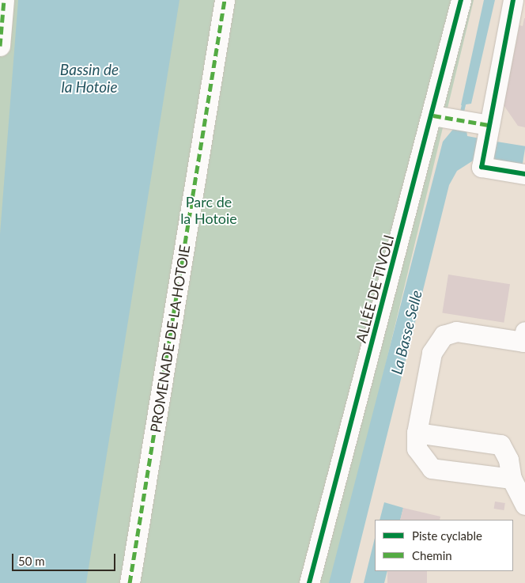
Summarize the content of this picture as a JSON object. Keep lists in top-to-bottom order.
{
  "streets": {
    "street": ["ALLÉE DE TIVOLI", "PROMENADE DE LA HOTOIE"]
  },
  "water": ["Bassin de la Hotoie", "La Basse Selle"],
  "parks": ["Parc de la Hotoie"],
  "legend": ["Piste cyclable", "Chemin"],
  "scale_bar": "50 m"
}
